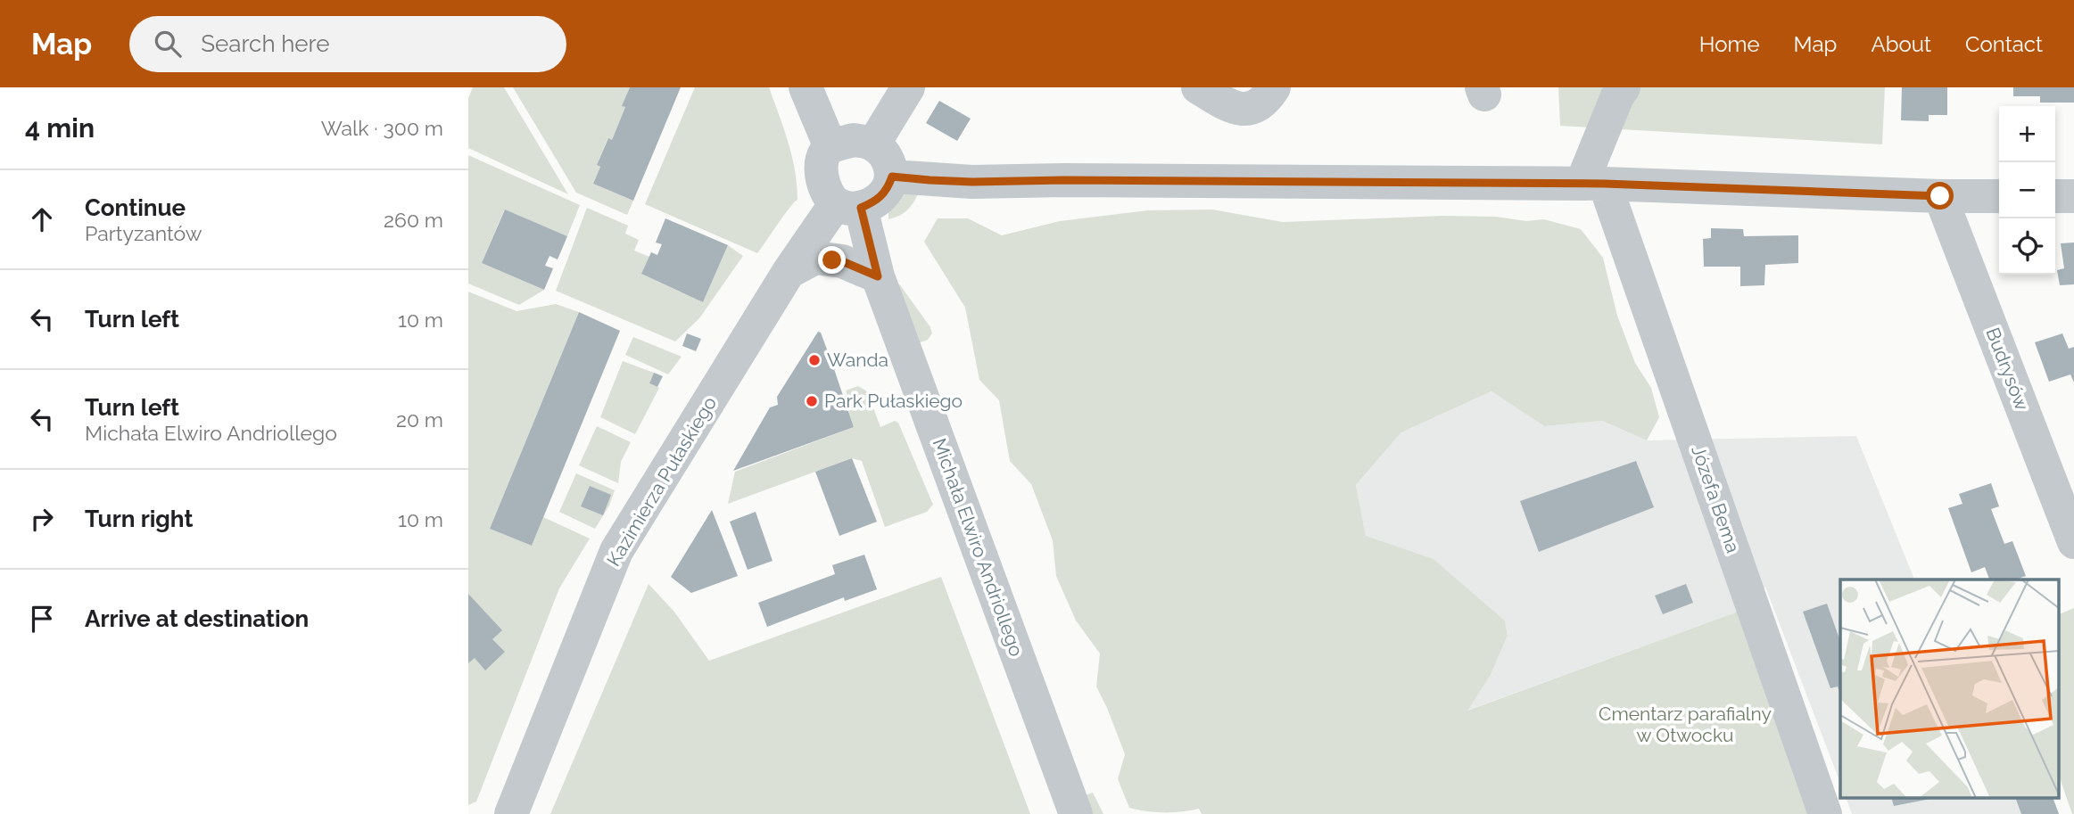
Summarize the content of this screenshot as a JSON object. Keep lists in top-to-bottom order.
{
  "streets": {
    "street": [
      "Budrysów",
      "Kazimierza Pułaskiego",
      "Józefa Bema",
      "Michała Elwiro Andriollego"
    ]
  },
  "crossings": [
    ["Kazimierza Pułaskiego", "Michała Elwiro Andriollego"]
  ],
  "parks": ["Cmentarz parafialny w Otwocku"],
  "places": ["Wanda", "Park Pułaskiego"],
  "page": {
    "header": "Map",
    "search": "Search here",
    "nav": [
      "Home",
      "Map",
      "About",
      "Contact"
    ],
    "heading": ["4 min", "Walk · 300 m"],
    "map_buttons": ["+", "−"],
    "list": [
      ["Continue", "Partyzantów", "260 m"],
      ["Turn left", "10 m"],
      ["Turn left", "Michała Elwiro Andriollego", "20 m"],
      ["Turn right", "10 m"],
      "Arrive at destination"
    ]
  }
}
